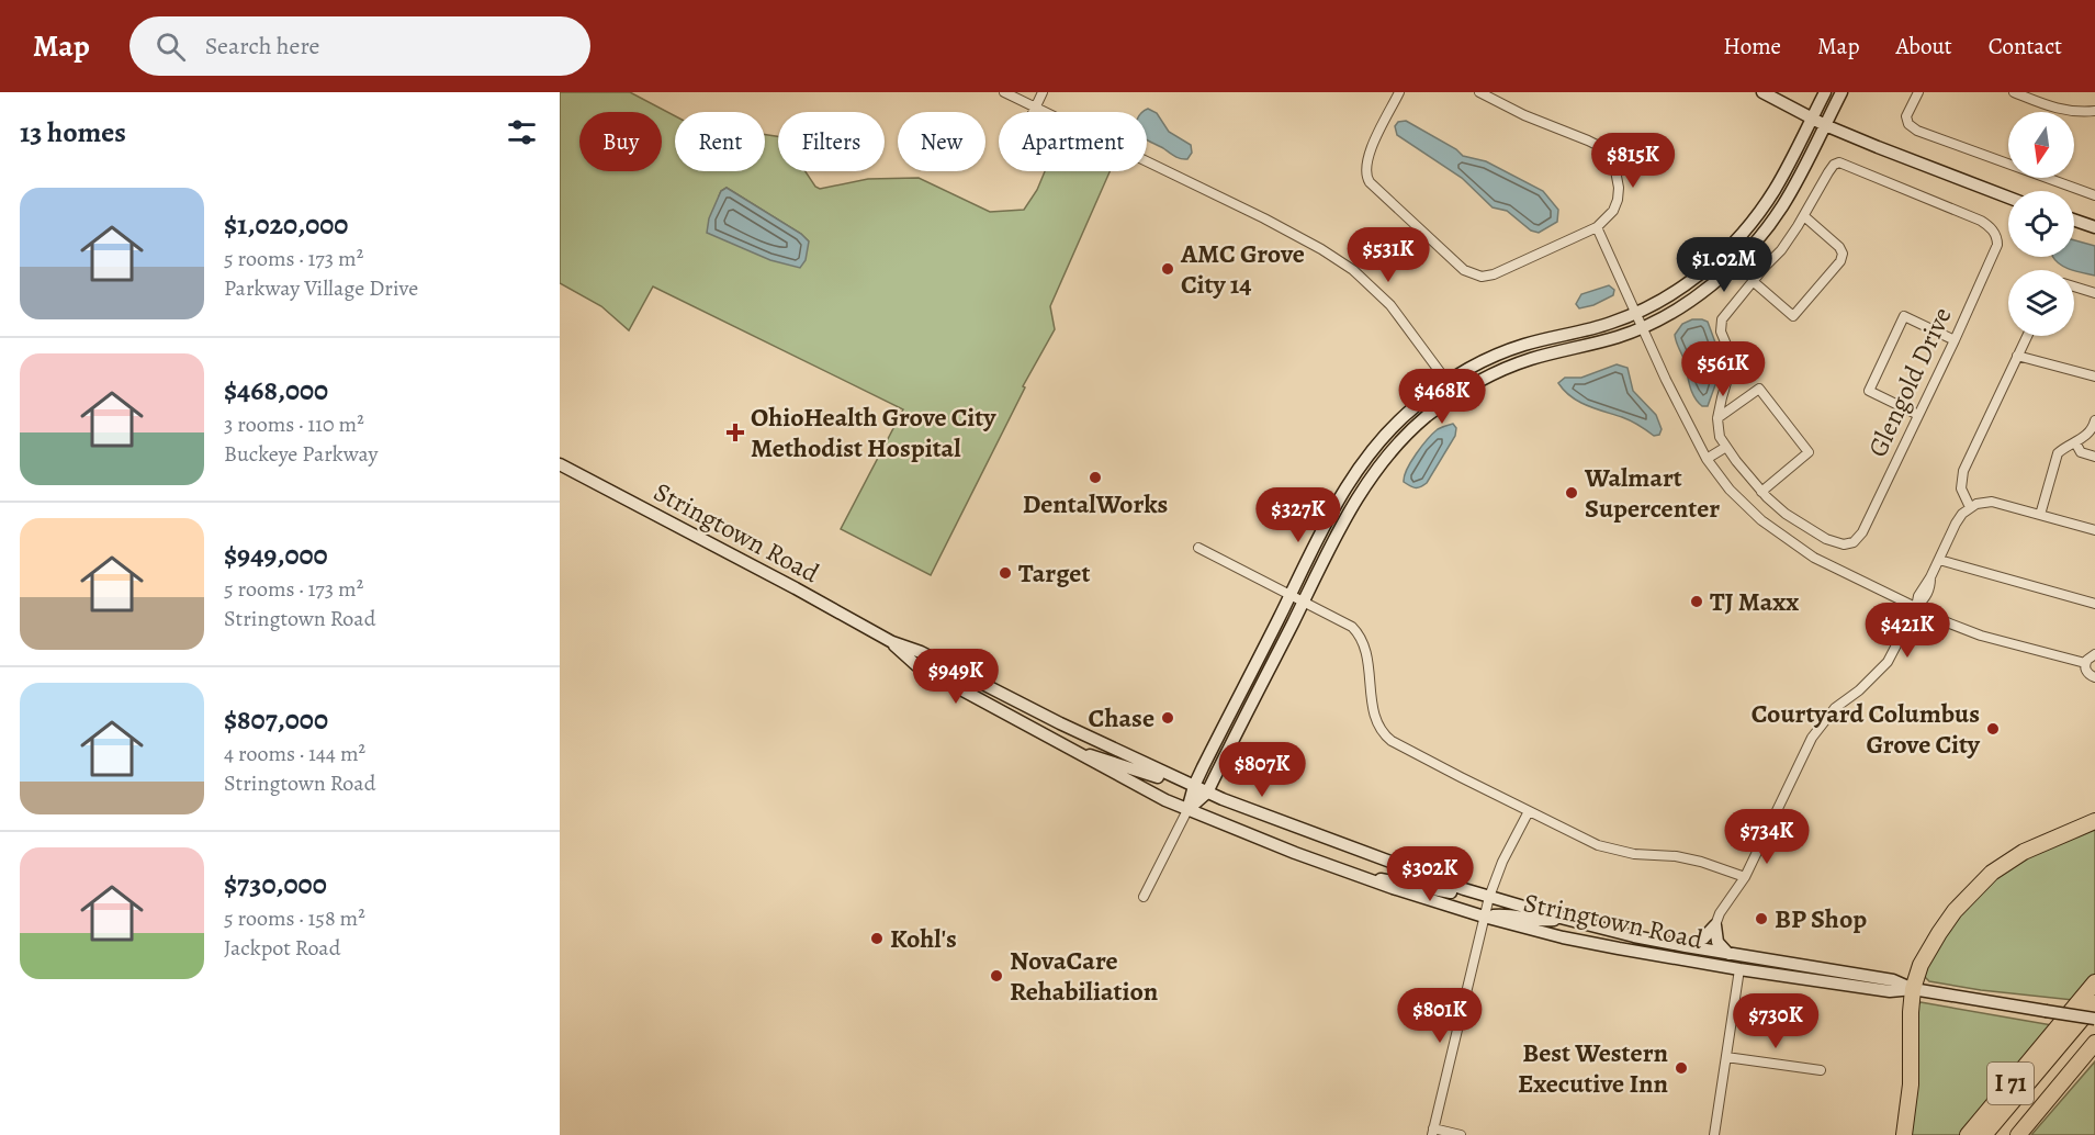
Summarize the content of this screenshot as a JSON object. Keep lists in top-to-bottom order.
{
  "streets": {
    "highway": ["I 71"],
    "main road": ["Stringtown Road"],
    "street": ["Glengold Drive"]
  },
  "places": {
    "other": [
      "AMC Grove City 14",
      "DentalWorks",
      "Walmart Supercenter",
      "Target",
      "TJ Maxx",
      "Chase",
      "Courtyard Columbus Grove City",
      "BP Shop",
      "Kohl's",
      "NovaCare Rehabiliation",
      "Best Western Executive Inn"
    ],
    "health": ["OhioHealth Grove City Methodist Hospital"]
  },
  "north": "bottom",
  "page": {
    "header": "Map",
    "search": "Search here",
    "nav": [
      "Home",
      "Map",
      "About",
      "Contact"
    ],
    "heading": "13 homes",
    "chip": [
      "Buy",
      "Rent",
      "Filters",
      "New",
      "Apartment"
    ],
    "price": [
      "$815K",
      "$531K",
      "$1.02M",
      "$561K",
      "$468K",
      "$327K",
      "$421K",
      "$949K",
      "$807K",
      "$734K",
      "$302K",
      "$801K",
      "$730K"
    ],
    "list": [
      {
        "name": "$1,020,000",
        "note": "5 rooms · 173 m² · Parkway Village Drive"
      },
      {
        "name": "$468,000",
        "note": "3 rooms · 110 m² · Buckeye Parkway"
      },
      {
        "name": "$949,000",
        "note": "5 rooms · 173 m² · Stringtown Road"
      },
      {
        "name": "$807,000",
        "note": "4 rooms · 144 m² · Stringtown Road"
      },
      {
        "name": "$730,000",
        "note": "5 rooms · 158 m² · Jackpot Road"
      }
    ]
  }
}
